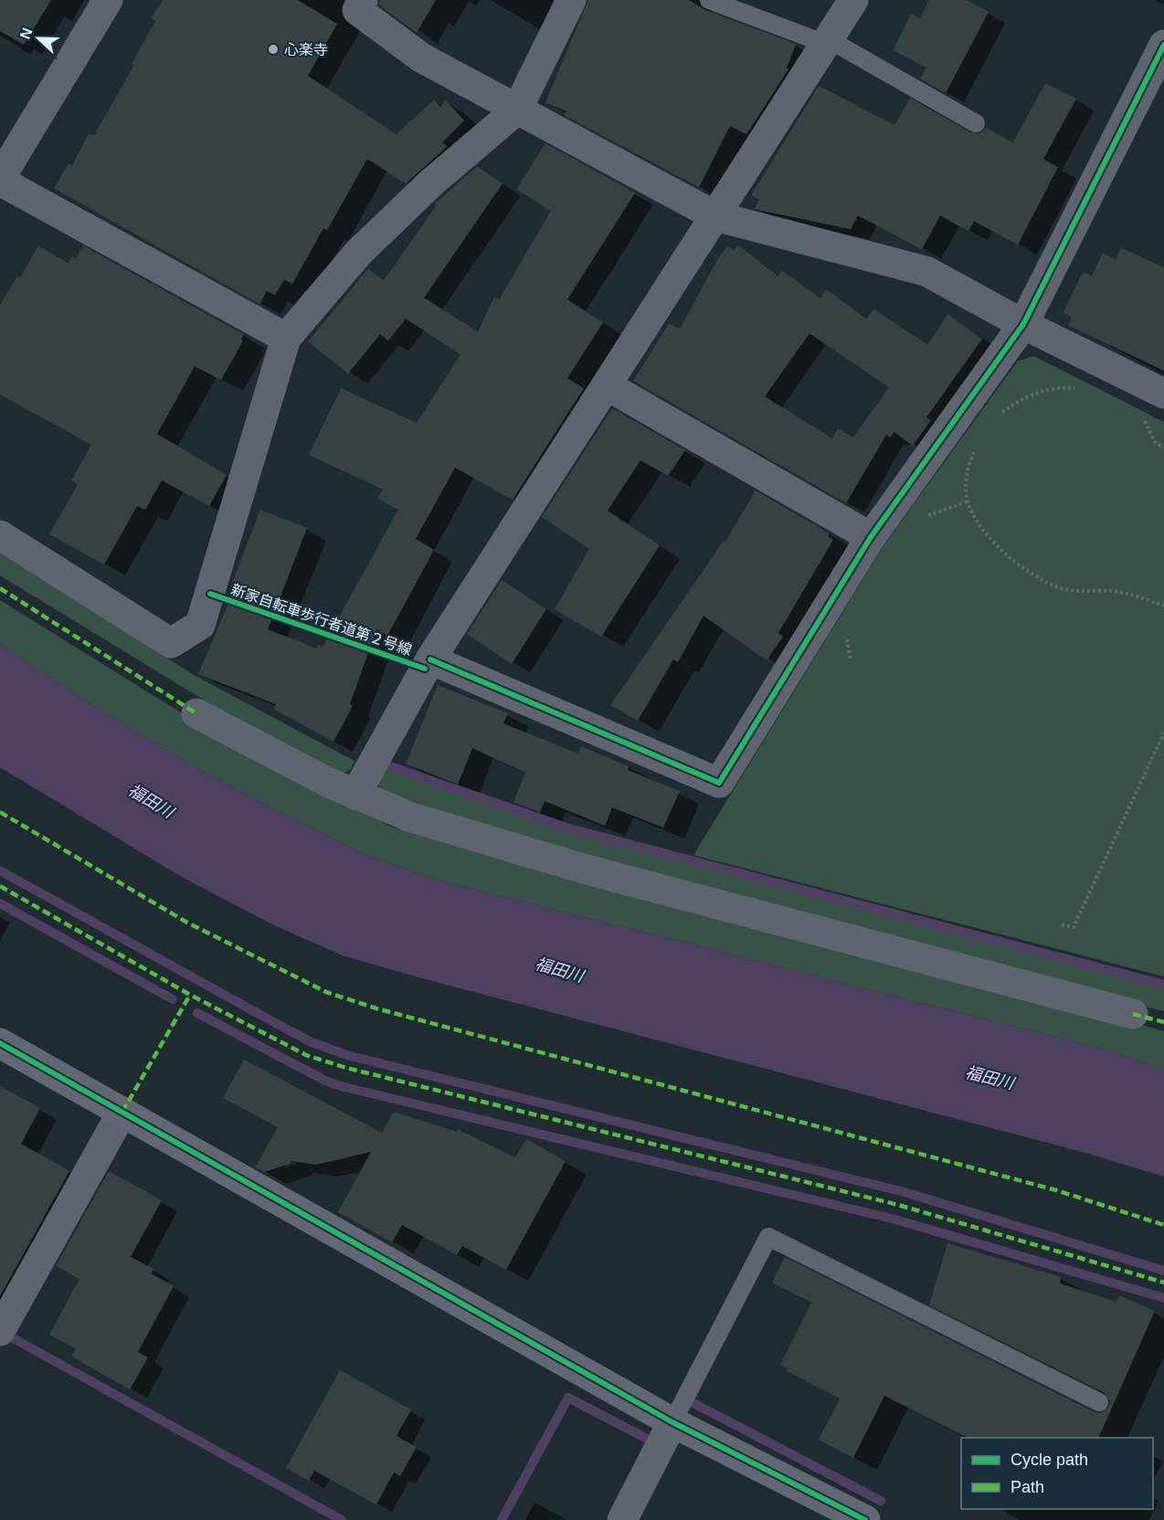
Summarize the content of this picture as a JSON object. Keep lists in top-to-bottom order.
{
  "streets": {
    "cycle path": ["新家自転車歩行者道第２号線"]
  },
  "water": ["福田川"],
  "places": ["心楽寺"],
  "legend": ["Cycle path", "Path"],
  "north": "left"
}
